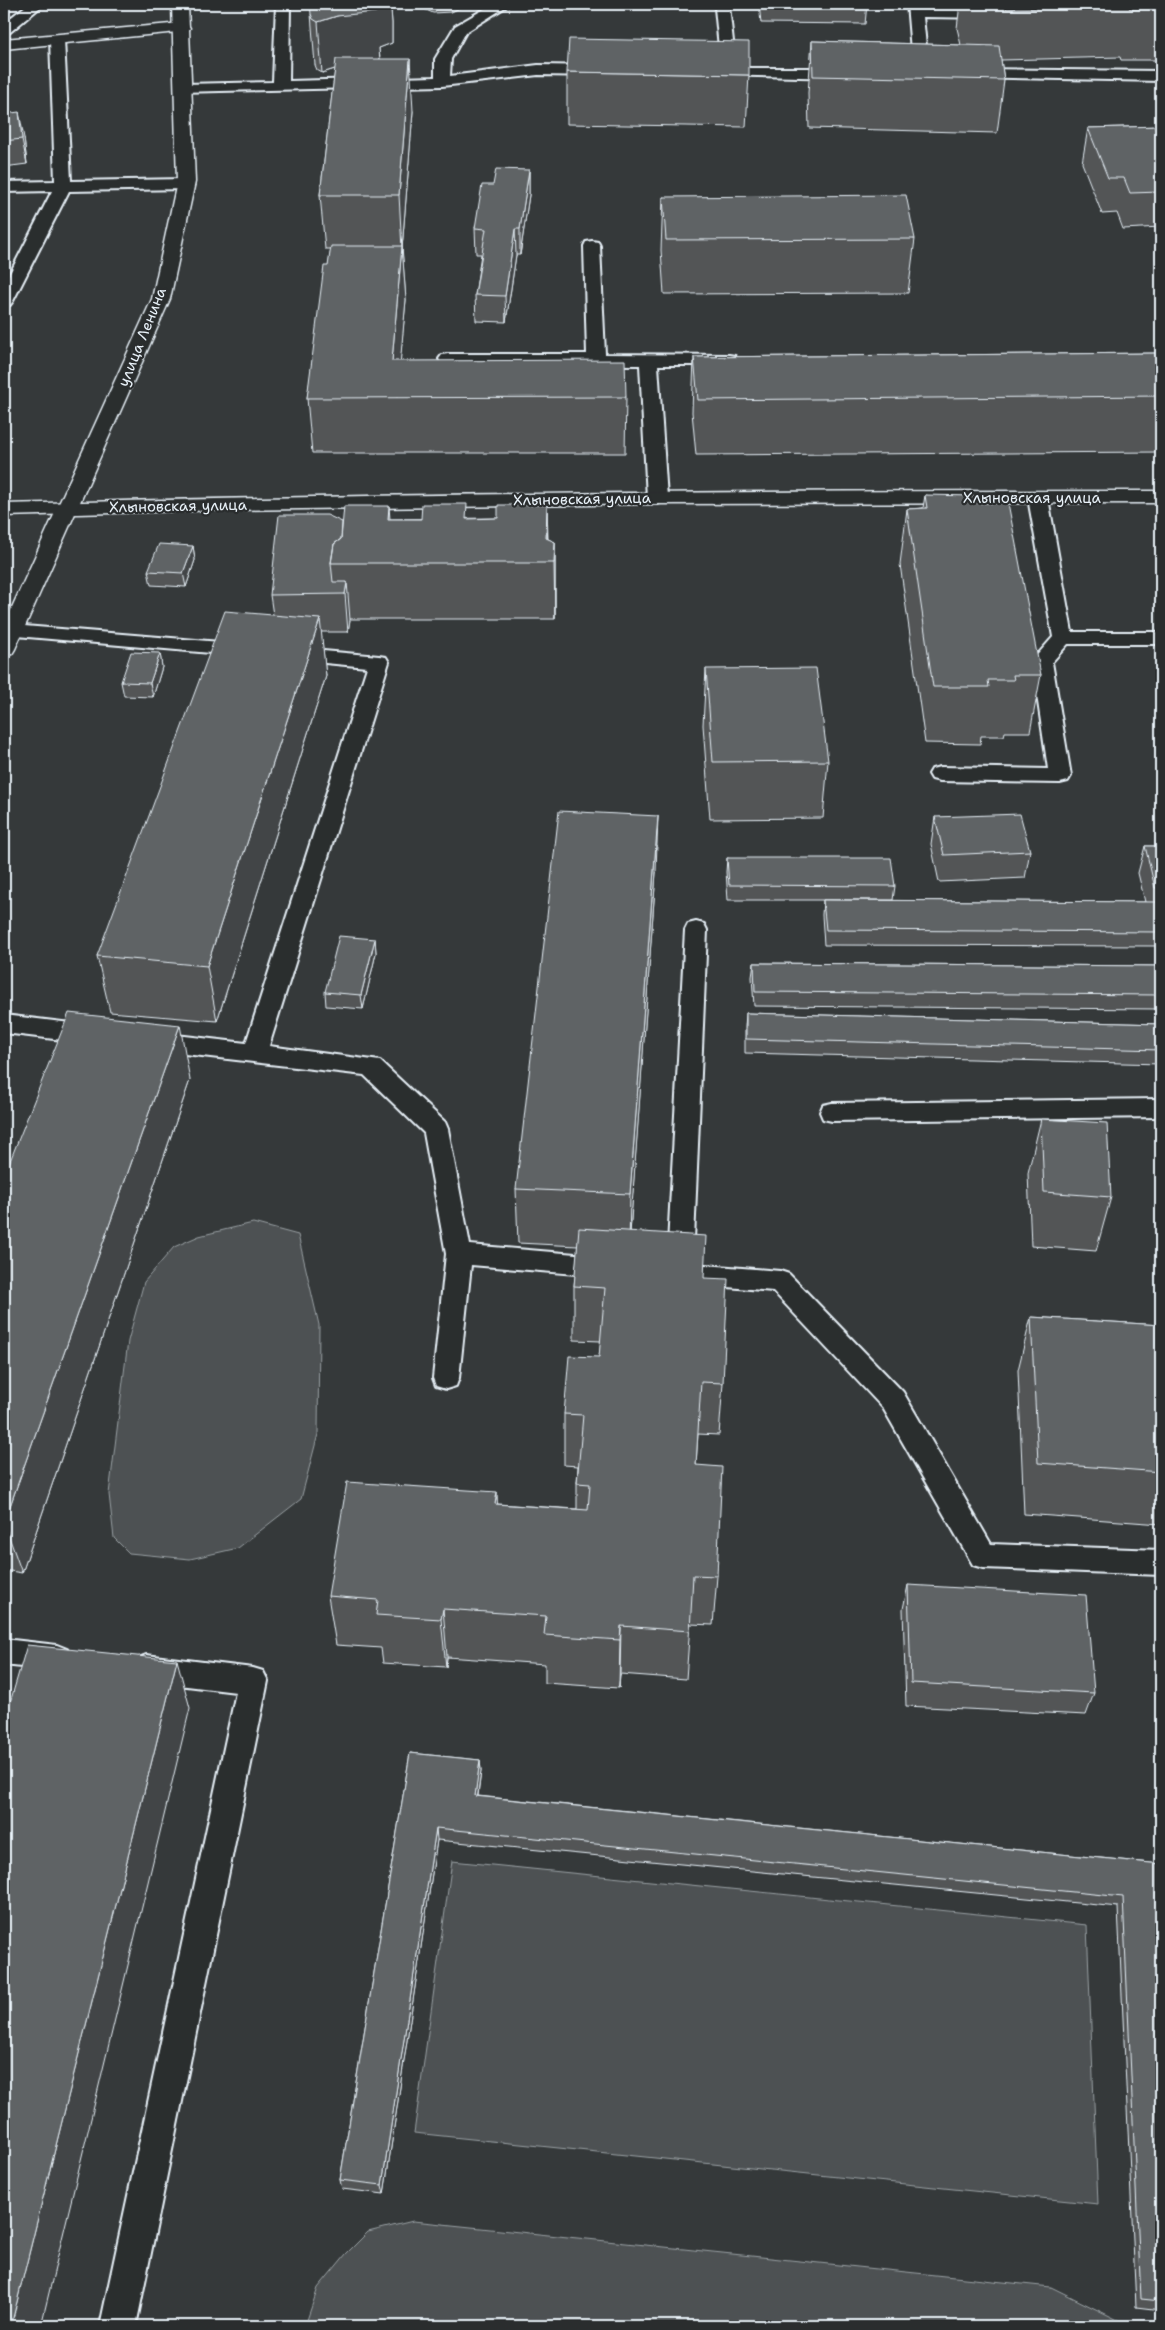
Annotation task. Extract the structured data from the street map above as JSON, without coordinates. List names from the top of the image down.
{
  "streets": {
    "street": ["улица Ленина", "Хлыновская улица"]
  },
  "crossings": [
    ["улица Ленина", "Хлыновская улица"]
  ]
}
